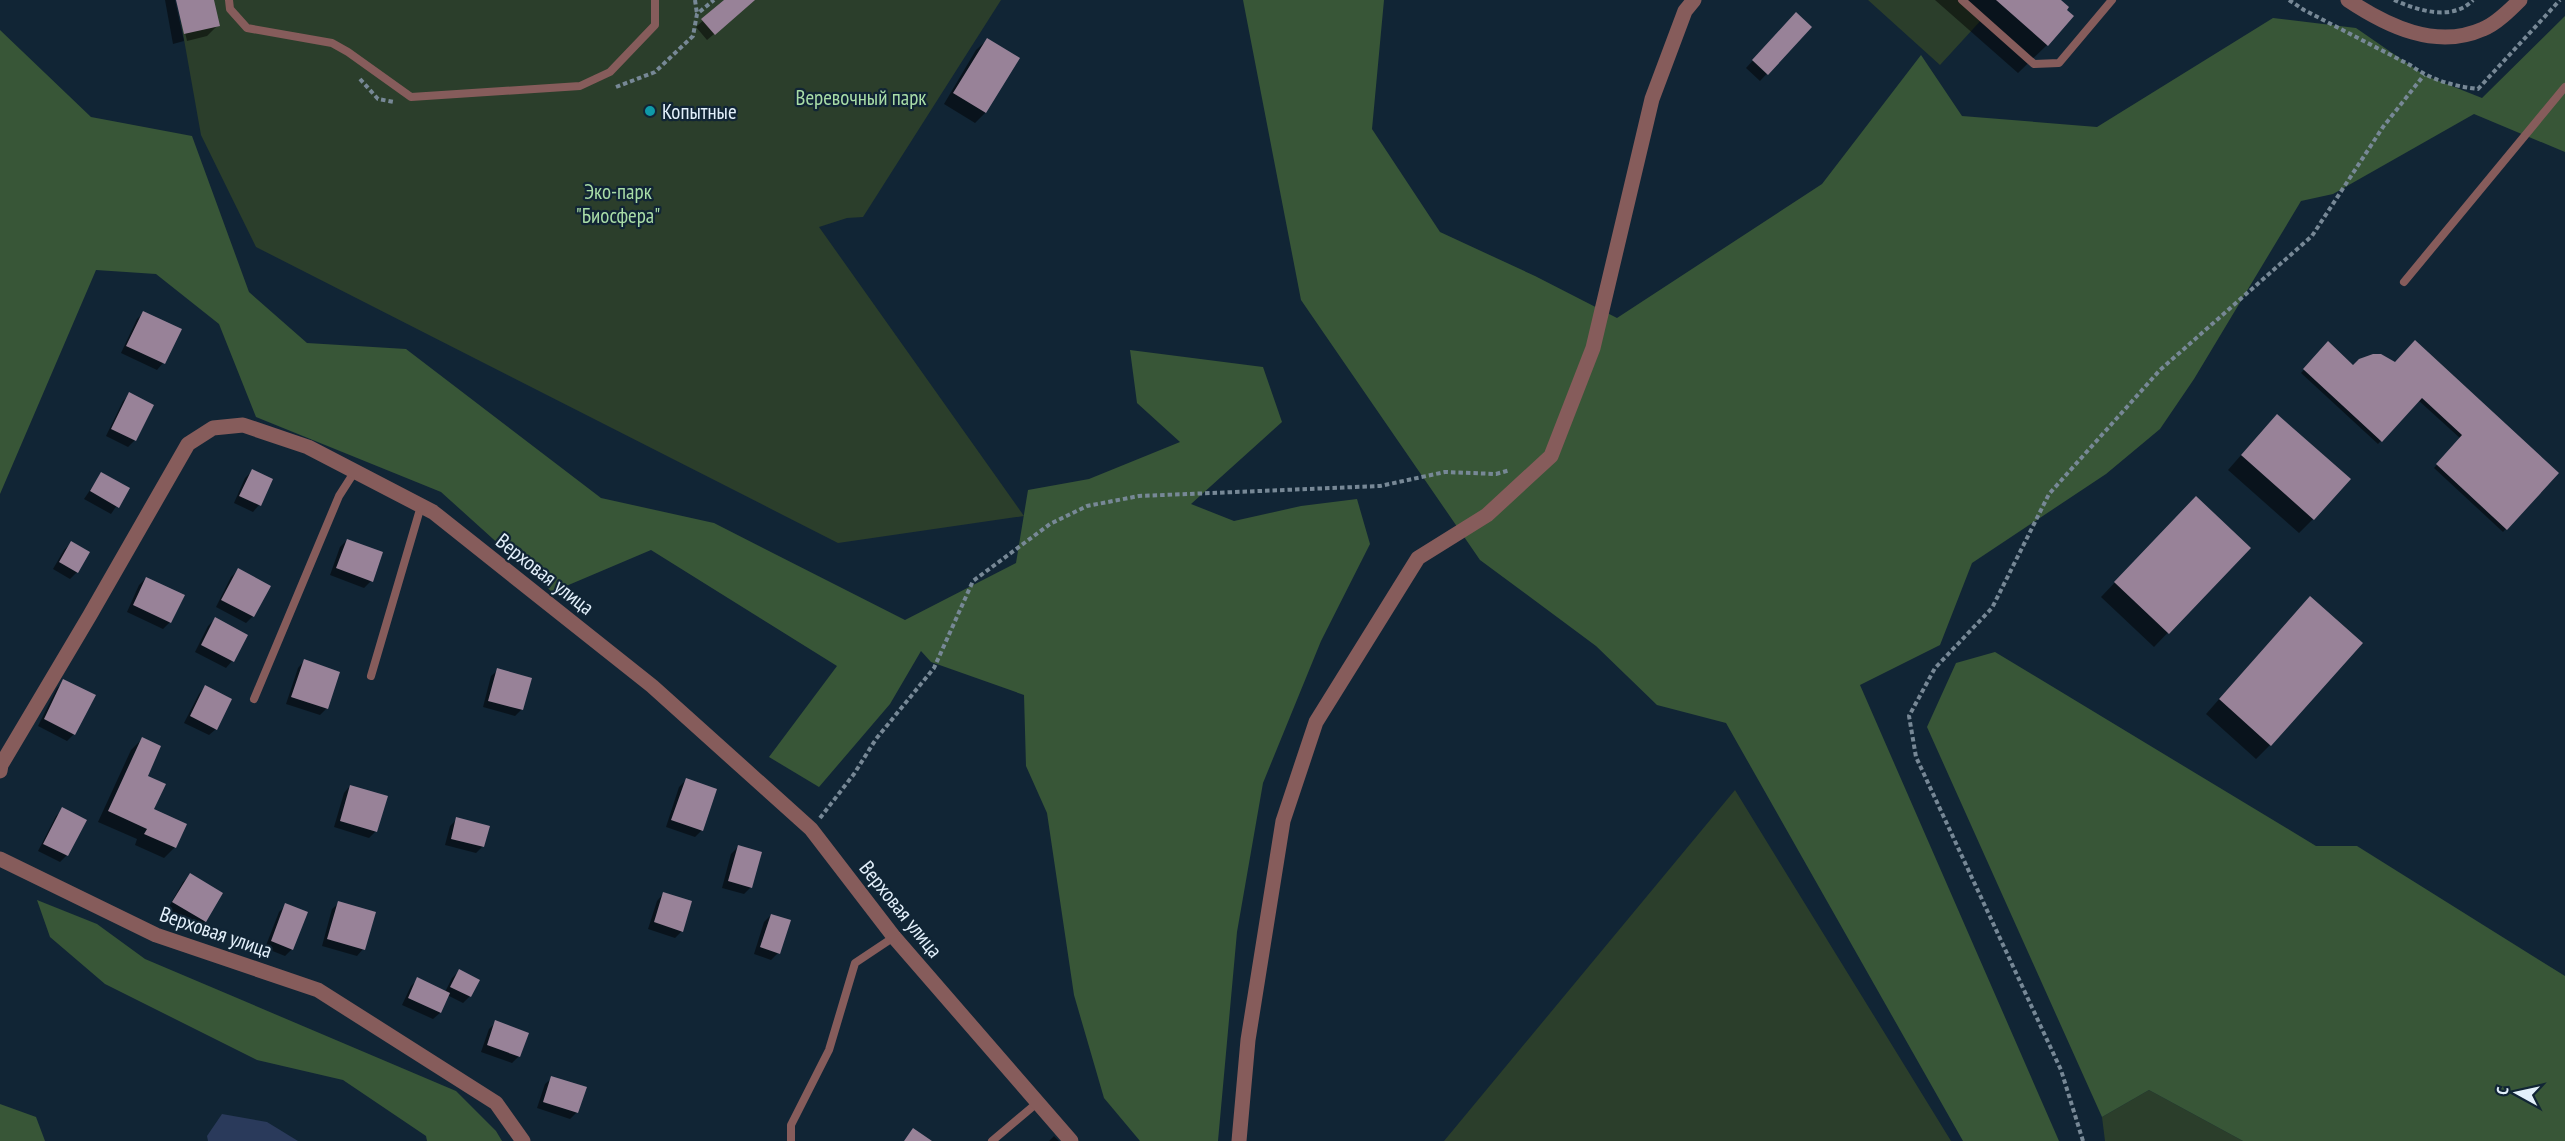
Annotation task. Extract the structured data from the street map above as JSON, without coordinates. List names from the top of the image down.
{
  "streets": {
    "street": ["Верховая улица"]
  },
  "parks": ["Веревочный парк", "Эко-парк \"Биосфера\""],
  "places": ["Копытные"],
  "north": "left"
}
